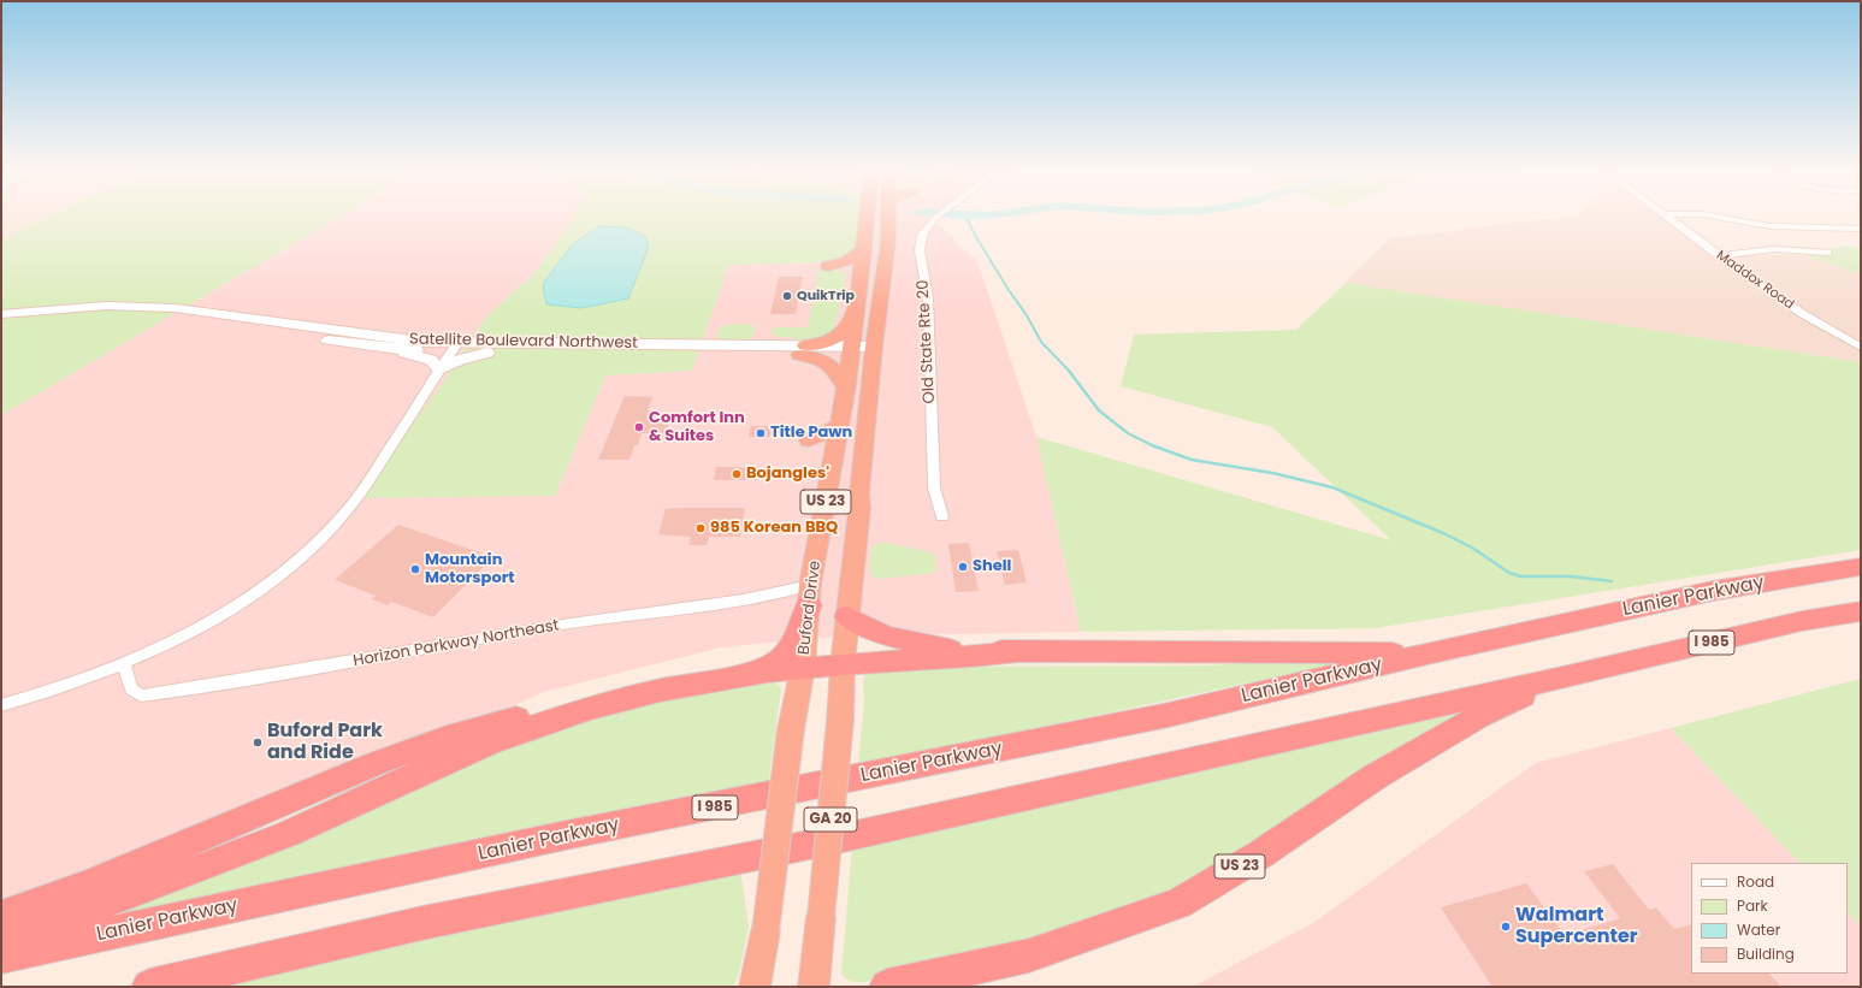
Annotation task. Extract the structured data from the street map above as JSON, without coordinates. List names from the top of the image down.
{
  "streets": {
    "highway": [
      "US 23",
      "Lanier Parkway",
      "Buford Drive",
      "I 985",
      "GA 20"
    ],
    "main road": ["Satellite Boulevard Northwest"],
    "street": ["Maddox Road", "Old State Rte 20", "Horizon Parkway Northeast"]
  },
  "crossings": [
    ["Satellite Boulevard Northwest", "US 23"],
    ["Satellite Boulevard Northwest", "Buford Drive"],
    ["US 23", "I 985"],
    ["US 23", "GA 20"],
    ["Buford Drive", "Horizon Parkway Northeast"]
  ],
  "places": [
    "QuikTrip",
    "Comfort Inn & Suites",
    "Title Pawn",
    "Bojangles'",
    "985 Korean BBQ",
    "Shell",
    "Mountain Motorsport",
    "Buford Park and Ride",
    "Walmart Supercenter"
  ],
  "legend": [
    "Road",
    "Park",
    "Water",
    "Building"
  ]
}
